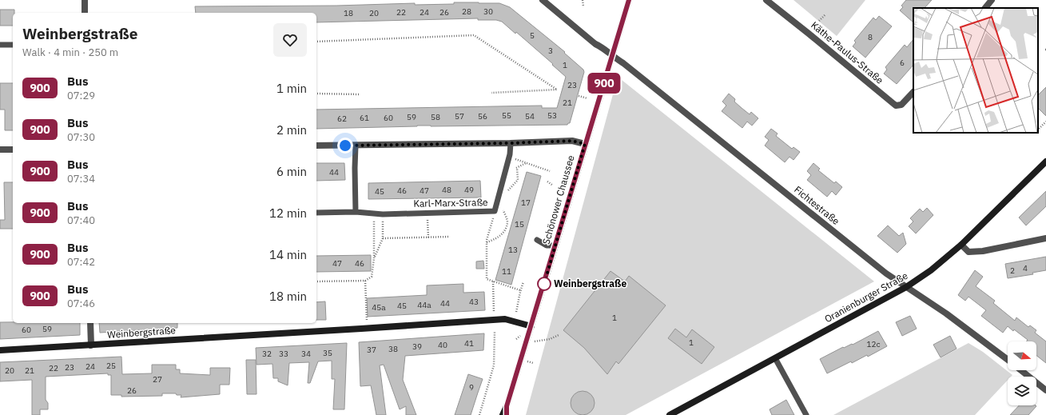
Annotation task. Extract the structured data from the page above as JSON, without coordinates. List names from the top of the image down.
{
  "streets": {
    "main road": ["Schönower Chaussee", "Oranienburger Straße", "Weinbergstraße"],
    "street": ["Käthe-Paulus-Straße", "Fichtestraße"],
    "lane": ["Karl-Marx-Straße"]
  },
  "crossings": [
    ["Schönower Chaussee", "Fichtestraße"],
    ["Schönower Chaussee", "Weinbergstraße"],
    ["Fichtestraße", "Oranienburger Straße"]
  ],
  "places": ["Weinbergstraße"],
  "lines": ["bus line 900"],
  "house_numbers": [
    "28",
    "30",
    "22",
    "24",
    "26",
    "18",
    "20",
    "5",
    "8",
    "3",
    "6",
    "1",
    "23",
    "21",
    "55",
    "53",
    "57",
    "56",
    "54",
    "59",
    "58",
    "61",
    "60",
    "62",
    "44",
    "48",
    "49",
    "46",
    "47",
    "45",
    "17",
    "15",
    "13",
    "47",
    "46",
    "4",
    "2",
    "11",
    "43",
    "44",
    "44a",
    "45",
    "45a",
    "1",
    "59",
    "60",
    "1",
    "41",
    "12c",
    "40",
    "39",
    "38",
    "37",
    "35",
    "32",
    "33",
    "34",
    "25",
    "24",
    "23",
    "22",
    "20",
    "21",
    "27",
    "9",
    "26"
  ],
  "north": "right",
  "page": {
    "on_map": "900",
    "heading": ["Weinbergstraße", "Walk · 4 min · 250 m"],
    "list": [
      {
        "mark": "900",
        "name": "Bus",
        "note": "07:29",
        "value": "1 min"
      },
      {
        "mark": "900",
        "name": "Bus",
        "note": "07:30",
        "value": "2 min"
      },
      {
        "mark": "900",
        "name": "Bus",
        "note": "07:34",
        "value": "6 min"
      },
      {
        "mark": "900",
        "name": "Bus",
        "note": "07:40",
        "value": "12 min"
      },
      {
        "mark": "900",
        "name": "Bus",
        "note": "07:42",
        "value": "14 min"
      },
      {
        "mark": "900",
        "name": "Bus",
        "note": "07:46",
        "value": "18 min"
      }
    ]
  }
}
